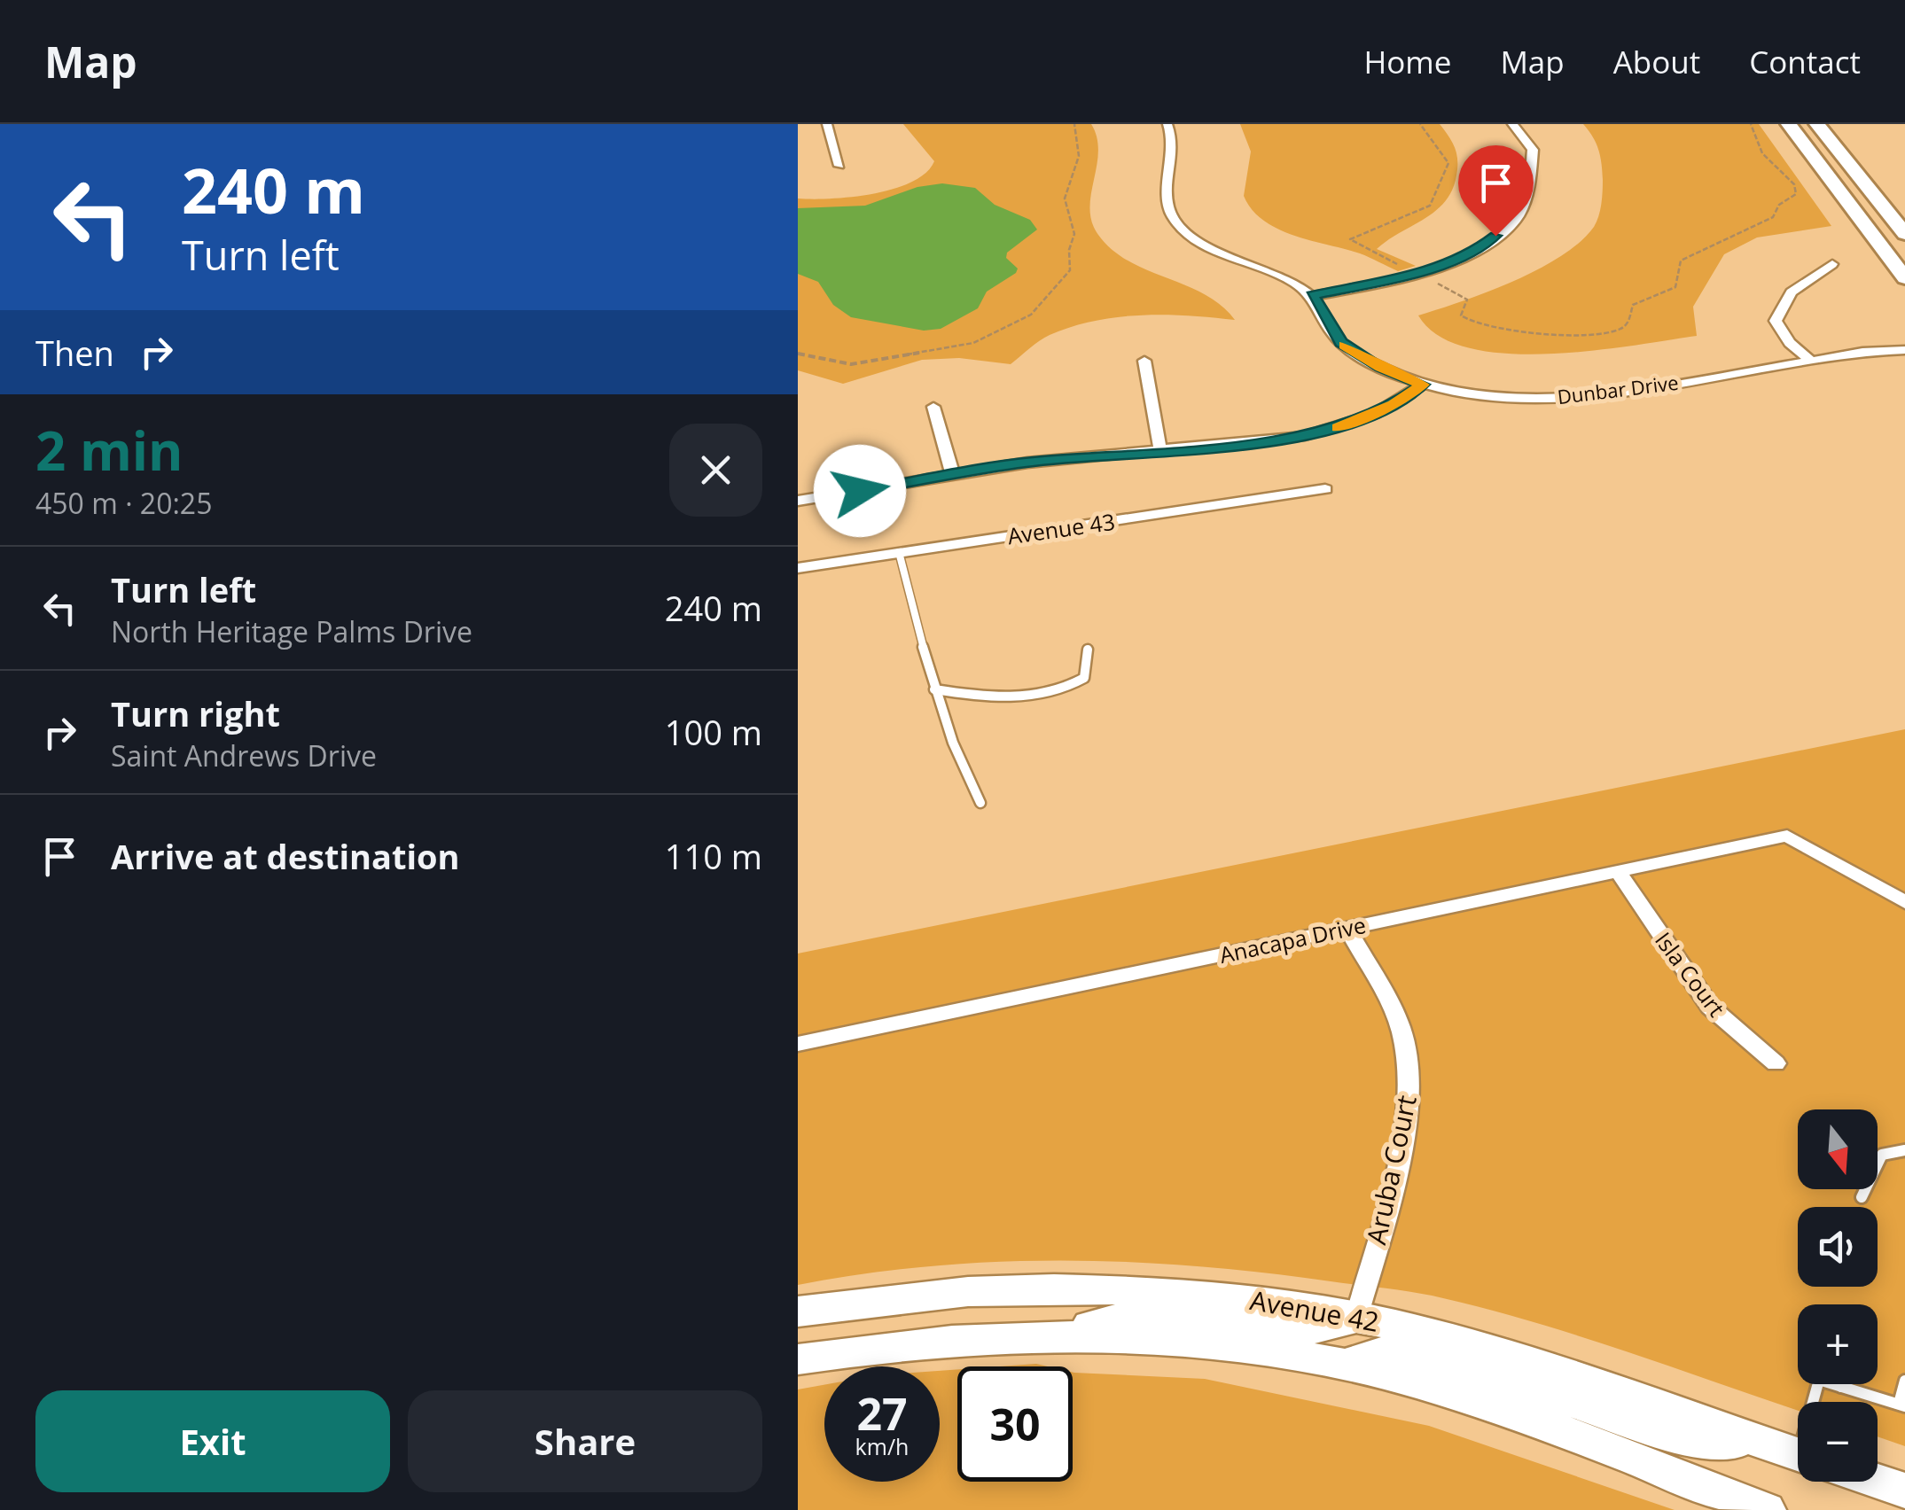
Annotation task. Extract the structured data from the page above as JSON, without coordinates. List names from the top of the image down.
{
  "streets": {
    "street": [
      "Dunbar Drive",
      "Avenue 43",
      "Anacapa Drive",
      "Isla Court",
      "Aruba Court",
      "Avenue 42"
    ]
  },
  "crossings": [
    ["Anacapa Drive", "Isla Court"],
    ["Anacapa Drive", "Aruba Court"],
    ["Aruba Court", "Avenue 42"]
  ],
  "north": "bottom",
  "page": {
    "header": "Map",
    "nav": [
      "Home",
      "Map",
      "About",
      "Contact"
    ],
    "turn": ["240 m", "Turn left"],
    "then": "Then",
    "heading": ["2 min", "450 m · 20:25"],
    "list": [
      {
        "name": "Turn left",
        "note": "North Heritage Palms Drive",
        "value": "240 m"
      },
      {
        "name": "Turn right",
        "note": "Saint Andrews Drive",
        "value": "100 m"
      },
      {
        "name": "Arrive at destination",
        "value": "110 m"
      }
    ],
    "map_buttons": ["+", "−"],
    "speed": "27 km/h",
    "limit": "30",
    "buttons": ["Exit", "Share"]
  }
}
